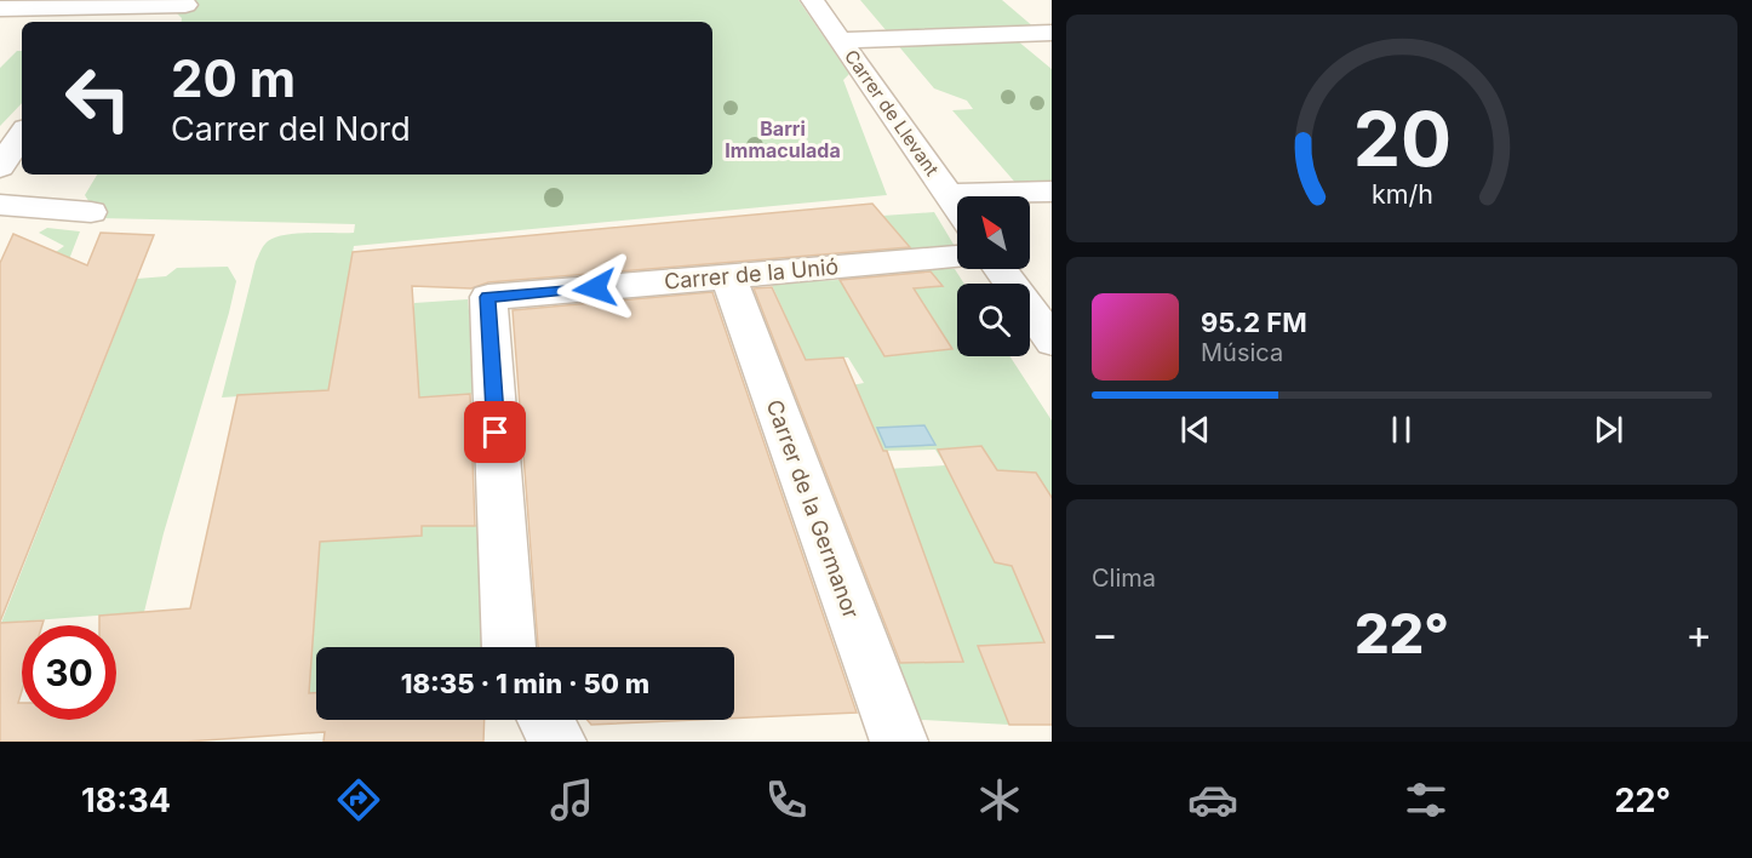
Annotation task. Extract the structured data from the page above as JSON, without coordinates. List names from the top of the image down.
{
  "streets": {
    "street": ["Carrer de Llevant", "Carrer de la Unió", "Carrer de la Germanor"]
  },
  "crossings": [
    ["Carrer de la Unió", "Carrer de la Germanor"]
  ],
  "districts": ["Barri Immaculada"],
  "north": "top left",
  "page": {
    "turn": ["20 m", "Carrer del Nord"],
    "song": ["95.2 FM", "Música"],
    "tile": "Clima",
    "heat": ["−", "22°", "+"],
    "limit": "30",
    "trip": "18:35 · 1 min · 50 m",
    "tabs": ["18:34", "22°"],
    "gauge": ["20", "km/h"]
  }
}
